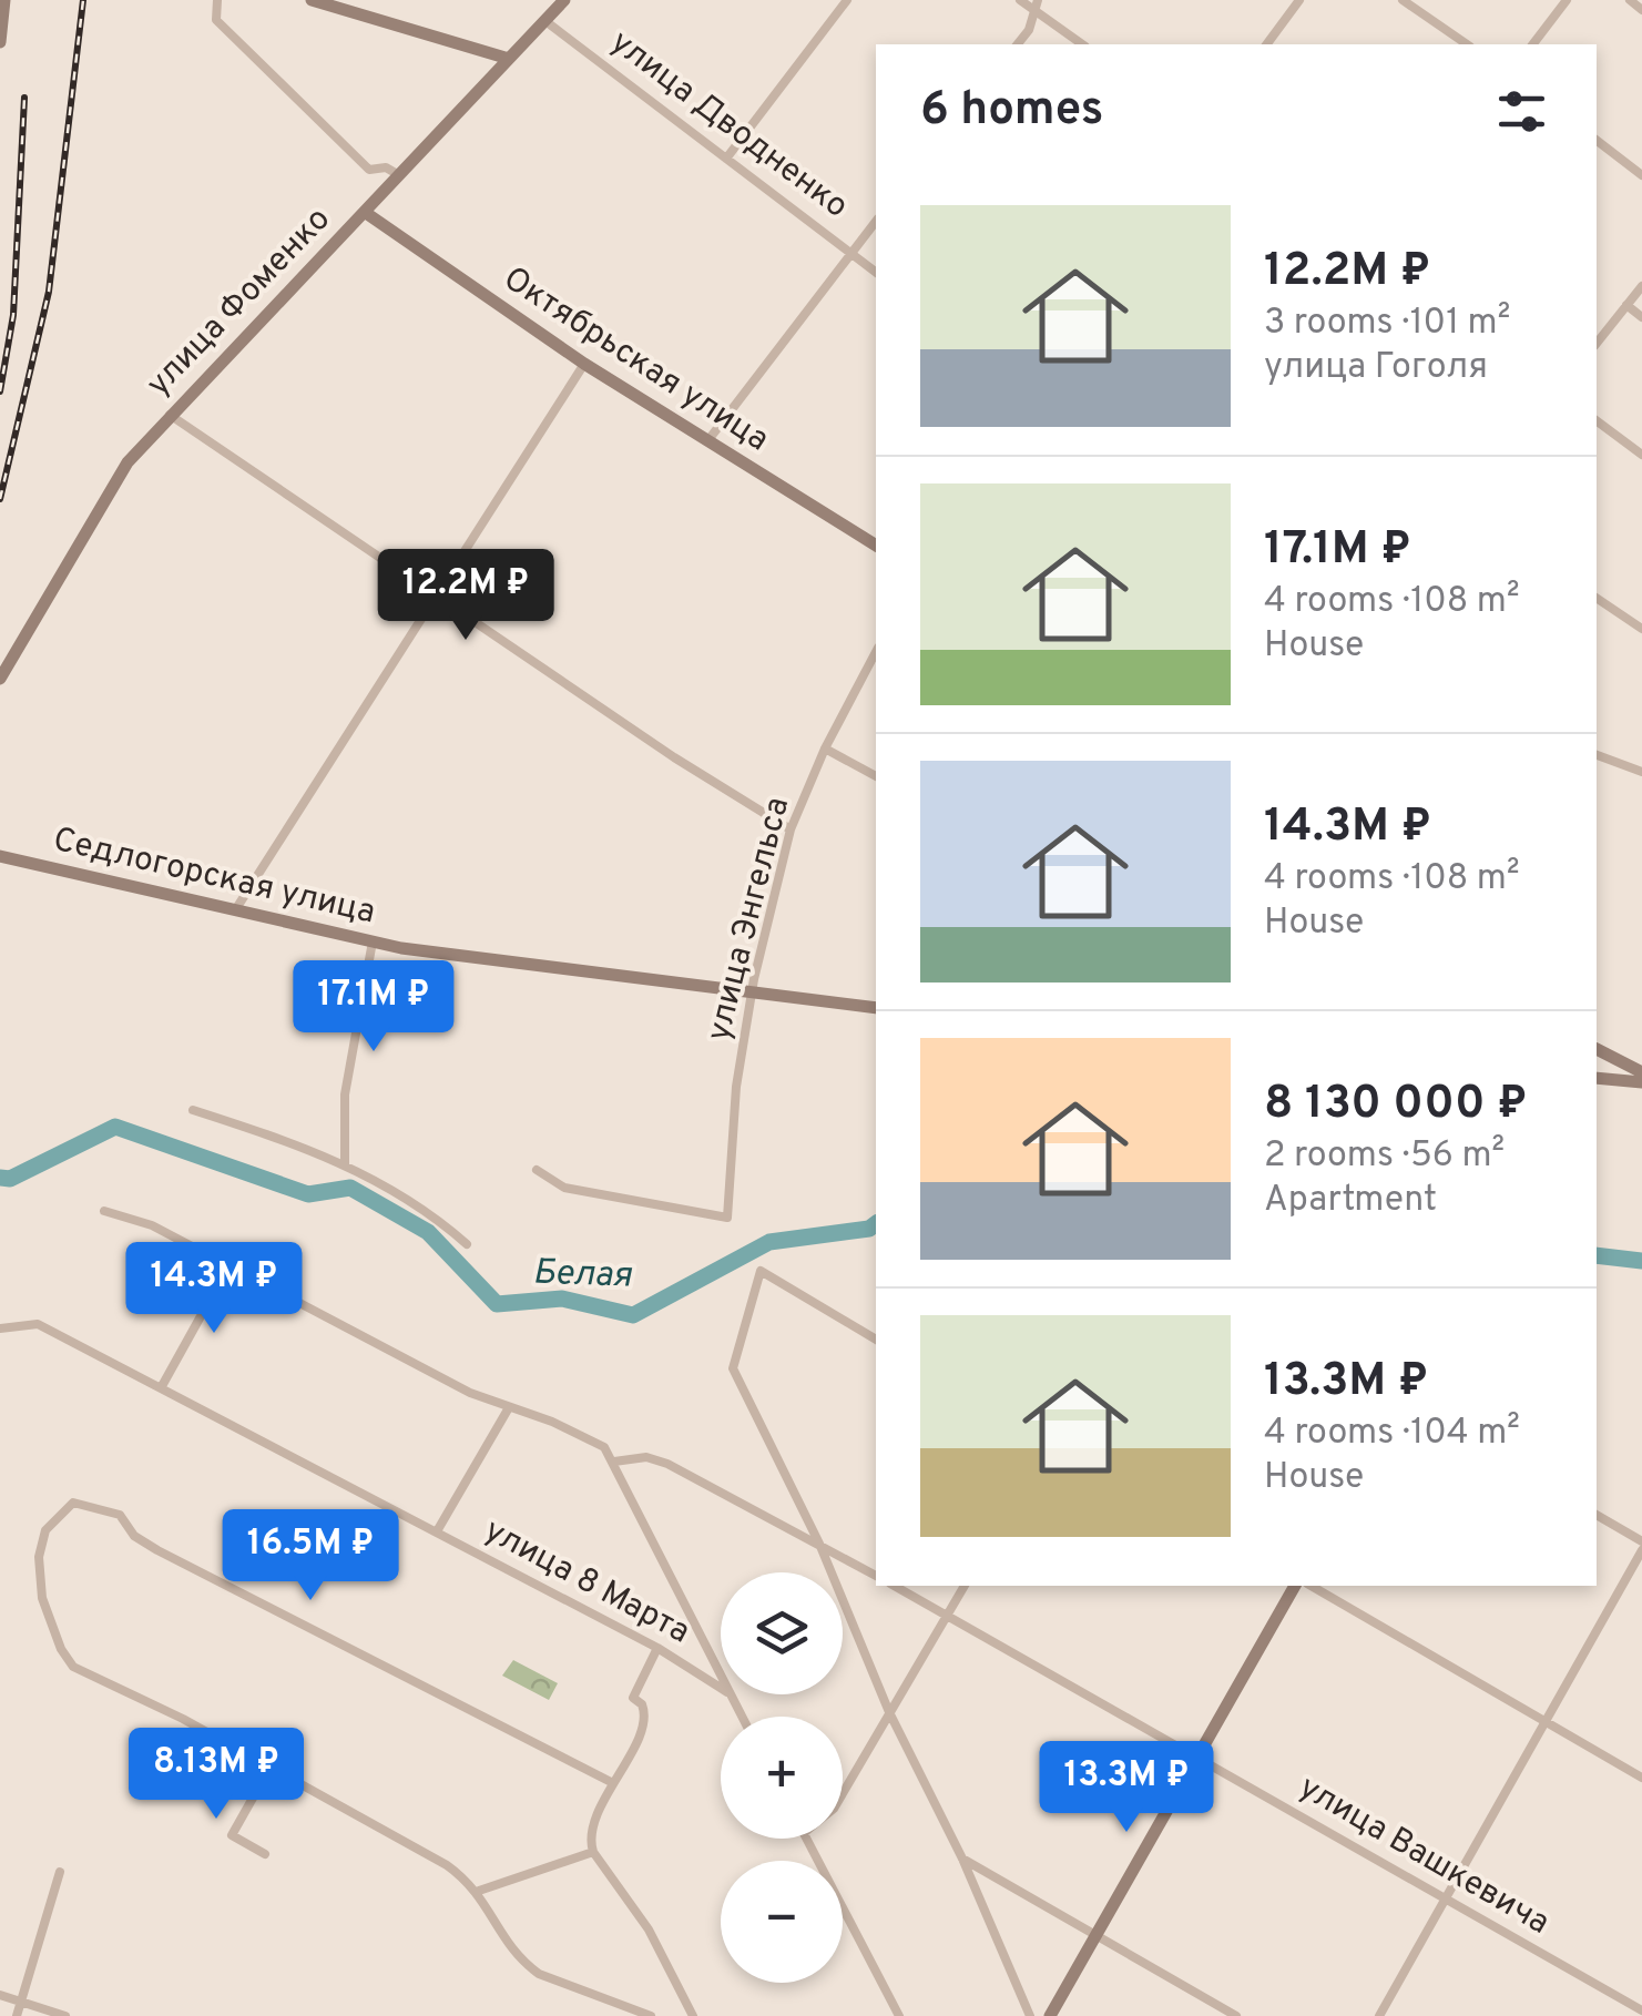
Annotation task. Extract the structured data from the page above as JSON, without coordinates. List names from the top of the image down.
{
  "streets": {
    "street": [
      "улица Дводненко",
      "улица Фоменко",
      "Октябрьская улица",
      "Седлогорская улица",
      "улица Энгельса",
      "улица 8 Марта",
      "улица Вашкевича"
    ]
  },
  "crossings": [
    ["улица Дводненко", "улица Фоменко"],
    ["улица Фоменко", "Октябрьская улица"],
    ["Седлогорская улица", "улица Энгельса"]
  ],
  "water": ["Белая"],
  "page": {
    "heading": "6 homes",
    "list": [
      {
        "name": "12.2M ₽",
        "note": "3 rooms · 101 m² · улица Гоголя"
      },
      {
        "name": "17.1M ₽",
        "note": "4 rooms · 108 m² · House"
      },
      {
        "name": "14.3M ₽",
        "note": "4 rooms · 108 m² · House"
      },
      {
        "name": "8 130 000 ₽",
        "note": "2 rooms · 56 m² · Apartment"
      },
      {
        "name": "13.3M ₽",
        "note": "4 rooms · 104 m² · House"
      }
    ],
    "price": [
      "12.2M ₽",
      "17.1M ₽",
      "14.3M ₽",
      "16.5M ₽",
      "8.13M ₽",
      "13.3M ₽"
    ],
    "map_buttons": ["+", "−"]
  }
}
